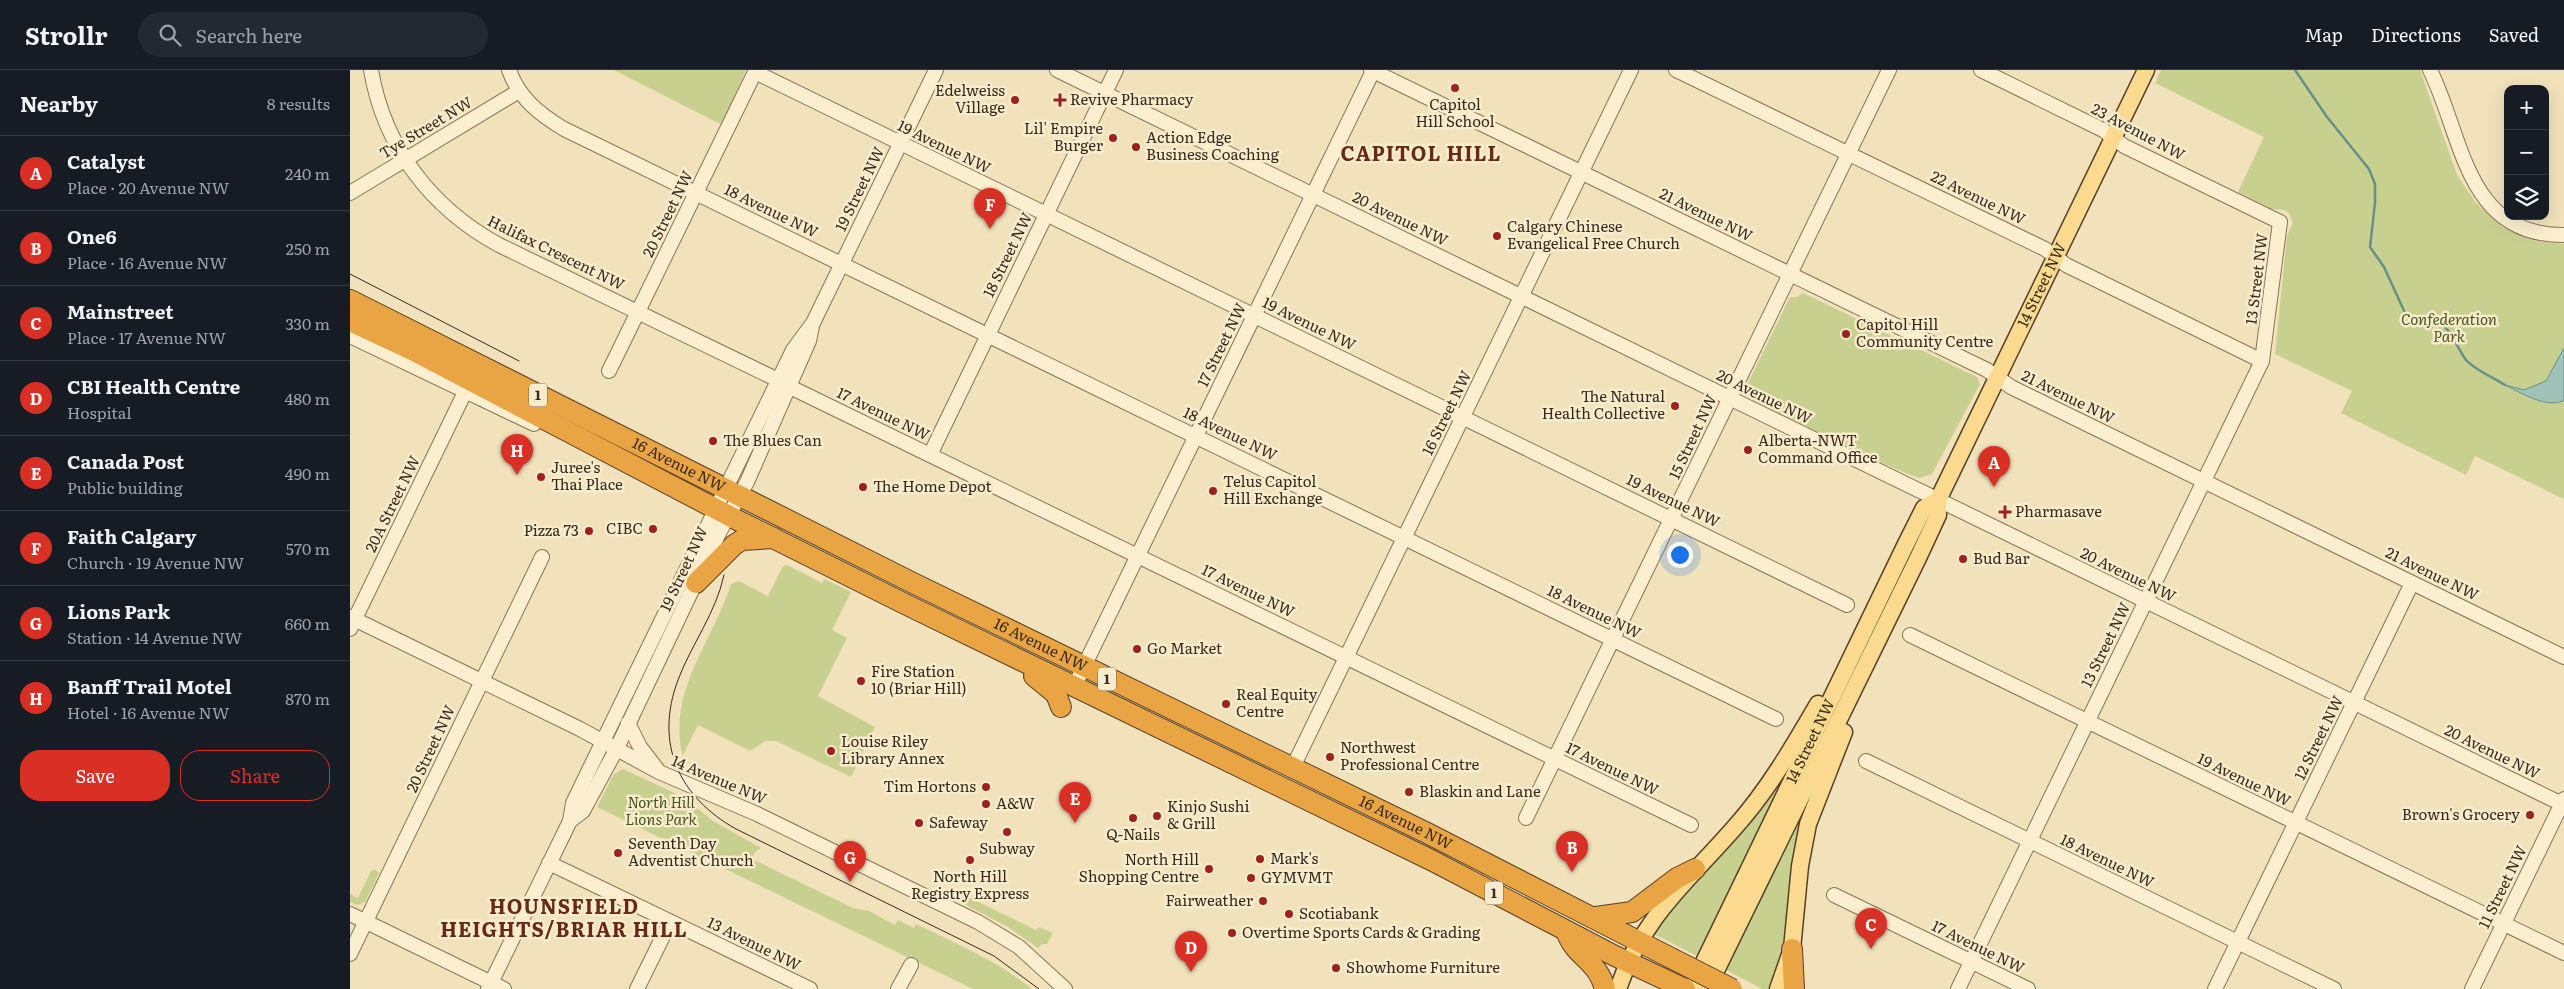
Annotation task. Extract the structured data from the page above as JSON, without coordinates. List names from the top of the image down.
{
  "streets": {
    "highway": ["1", "16 Avenue NW"],
    "main road": ["14 Street NW"],
    "street": [
      "Tye Street NW",
      "23 Avenue NW",
      "19 Avenue NW",
      "19 Street NW",
      "22 Avenue NW",
      "18 Avenue NW",
      "20 Street NW",
      "21 Avenue NW",
      "20 Avenue NW",
      "Halifax Crescent NW",
      "18 Street NW",
      "13 Street NW",
      "17 Street NW",
      "16 Street NW",
      "17 Avenue NW",
      "15 Street NW",
      "20A Street NW",
      "12 Street NW",
      "14 Avenue NW",
      "11 Street NW",
      "13 Avenue NW"
    ]
  },
  "crossings": [
    ["Tye Street NW", "18 Avenue NW"],
    ["Tye Street NW", "Halifax Crescent NW"],
    ["23 Avenue NW", "13 Street NW"],
    ["23 Avenue NW", "14 Street NW"],
    ["19 Avenue NW", "19 Street NW"],
    ["19 Avenue NW", "20 Street NW"],
    ["19 Avenue NW", "18 Street NW"],
    ["19 Avenue NW", "13 Street NW"],
    ["19 Avenue NW", "17 Street NW"],
    ["19 Avenue NW", "16 Street NW"],
    ["19 Avenue NW", "15 Street NW"],
    ["19 Avenue NW", "12 Street NW"],
    ["19 Avenue NW", "11 Street NW"],
    ["19 Street NW", "18 Avenue NW"],
    ["19 Street NW", "17 Avenue NW"],
    ["19 Street NW", "16 Avenue NW"],
    ["19 Street NW", "14 Avenue NW"],
    ["19 Street NW", "13 Avenue NW"],
    ["22 Avenue NW", "13 Street NW"],
    ["22 Avenue NW", "14 Street NW"],
    ["22 Avenue NW", "15 Street NW"],
    ["18 Avenue NW", "20 Street NW"],
    ["18 Avenue NW", "18 Street NW"],
    ["18 Avenue NW", "13 Street NW"],
    ["18 Avenue NW", "17 Street NW"],
    ["18 Avenue NW", "16 Street NW"],
    ["18 Avenue NW", "15 Street NW"],
    ["18 Avenue NW", "12 Street NW"],
    ["20 Street NW", "Halifax Crescent NW"],
    ["20 Street NW", "17 Avenue NW"],
    ["20 Street NW", "14 Avenue NW"],
    ["21 Avenue NW", "13 Street NW"],
    ["21 Avenue NW", "14 Street NW"],
    ["21 Avenue NW", "17 Street NW"],
    ["21 Avenue NW", "16 Street NW"],
    ["21 Avenue NW", "15 Street NW"],
    ["21 Avenue NW", "12 Street NW"],
    ["20 Avenue NW", "18 Street NW"],
    ["20 Avenue NW", "13 Street NW"],
    ["20 Avenue NW", "14 Street NW"],
    ["20 Avenue NW", "17 Street NW"],
    ["20 Avenue NW", "16 Street NW"],
    ["20 Avenue NW", "15 Street NW"],
    ["20 Avenue NW", "12 Street NW"],
    ["20 Avenue NW", "11 Street NW"],
    ["Halifax Crescent NW", "17 Avenue NW"],
    ["18 Street NW", "17 Avenue NW"],
    ["13 Street NW", "17 Avenue NW"],
    ["17 Street NW", "17 Avenue NW"],
    ["17 Street NW", "16 Avenue NW"],
    ["16 Street NW", "17 Avenue NW"],
    ["16 Street NW", "16 Avenue NW"],
    ["17 Avenue NW", "15 Street NW"],
    ["16 Avenue NW", "20A Street NW"],
    ["20A Street NW", "14 Avenue NW"]
  ],
  "districts": ["CAPITOL HILL", "HOUNSFIELD HEIGHTS/BRIAR HILL"],
  "parks": ["Confederation Park", "North Hill Lions Park"],
  "places": {
    "other": [
      "Capitol Hill School",
      "Edelweiss Village",
      "Lil' Empire Burger",
      "Action Edge Business Coaching",
      "Calgary Chinese Evangelical Free Church",
      "Capitol Hill Community Centre",
      "The Natural Health Collective",
      "The Blues Can",
      "Alberta-NWT Command Office",
      "Juree's Thai Place",
      "The Home Depot",
      "Telus Capitol Hill Exchange",
      "CIBC",
      "Pizza 73",
      "Bud Bar",
      "Go Market",
      "Fire Station 10 (Briar Hill)",
      "Real Equity Centre",
      "Louise Riley Library Annex",
      "Northwest Professional Centre",
      "Tim Hortons",
      "Blaskin and Lane",
      "A&W",
      "Brown's Grocery",
      "Kinjo Sushi & Grill",
      "Q-Nails",
      "Safeway",
      "Subway",
      "Seventh Day Adventist Church",
      "Mark's",
      "North Hill Registry Express",
      "North Hill Shopping Centre",
      "GYMVMT",
      "Fairweather",
      "Scotiabank",
      "Overtime Sports Cards & Grading",
      "Showhome Furniture"
    ],
    "health": ["Revive Pharmacy", "Pharmasave"]
  },
  "page": {
    "header": "Strollr",
    "search": "Search here",
    "nav": ["Map", "Directions", "Saved"],
    "heading": ["Nearby", "8 results"],
    "map_buttons": ["+", "−"],
    "list": [
      {
        "mark": "A",
        "name": "Catalyst",
        "note": "Place · 20 Avenue NW",
        "value": "240 m"
      },
      {
        "mark": "B",
        "name": "One6",
        "note": "Place · 16 Avenue NW",
        "value": "250 m"
      },
      {
        "mark": "C",
        "name": "Mainstreet",
        "note": "Place · 17 Avenue NW",
        "value": "330 m"
      },
      {
        "mark": "D",
        "name": "CBI Health Centre",
        "note": "Hospital",
        "value": "480 m"
      },
      {
        "mark": "E",
        "name": "Canada Post",
        "note": "Public building",
        "value": "490 m"
      },
      {
        "mark": "F",
        "name": "Faith Calgary",
        "note": "Church · 19 Avenue NW",
        "value": "570 m"
      },
      {
        "mark": "G",
        "name": "Lions Park",
        "note": "Station · 14 Avenue NW",
        "value": "660 m"
      },
      {
        "mark": "H",
        "name": "Banff Trail Motel",
        "note": "Hotel · 16 Avenue NW",
        "value": "870 m"
      }
    ],
    "pins": [
      "F",
      "H",
      "A",
      "E",
      "B",
      "G",
      "C",
      "D"
    ],
    "buttons": ["Save", "Share"]
  }
}
